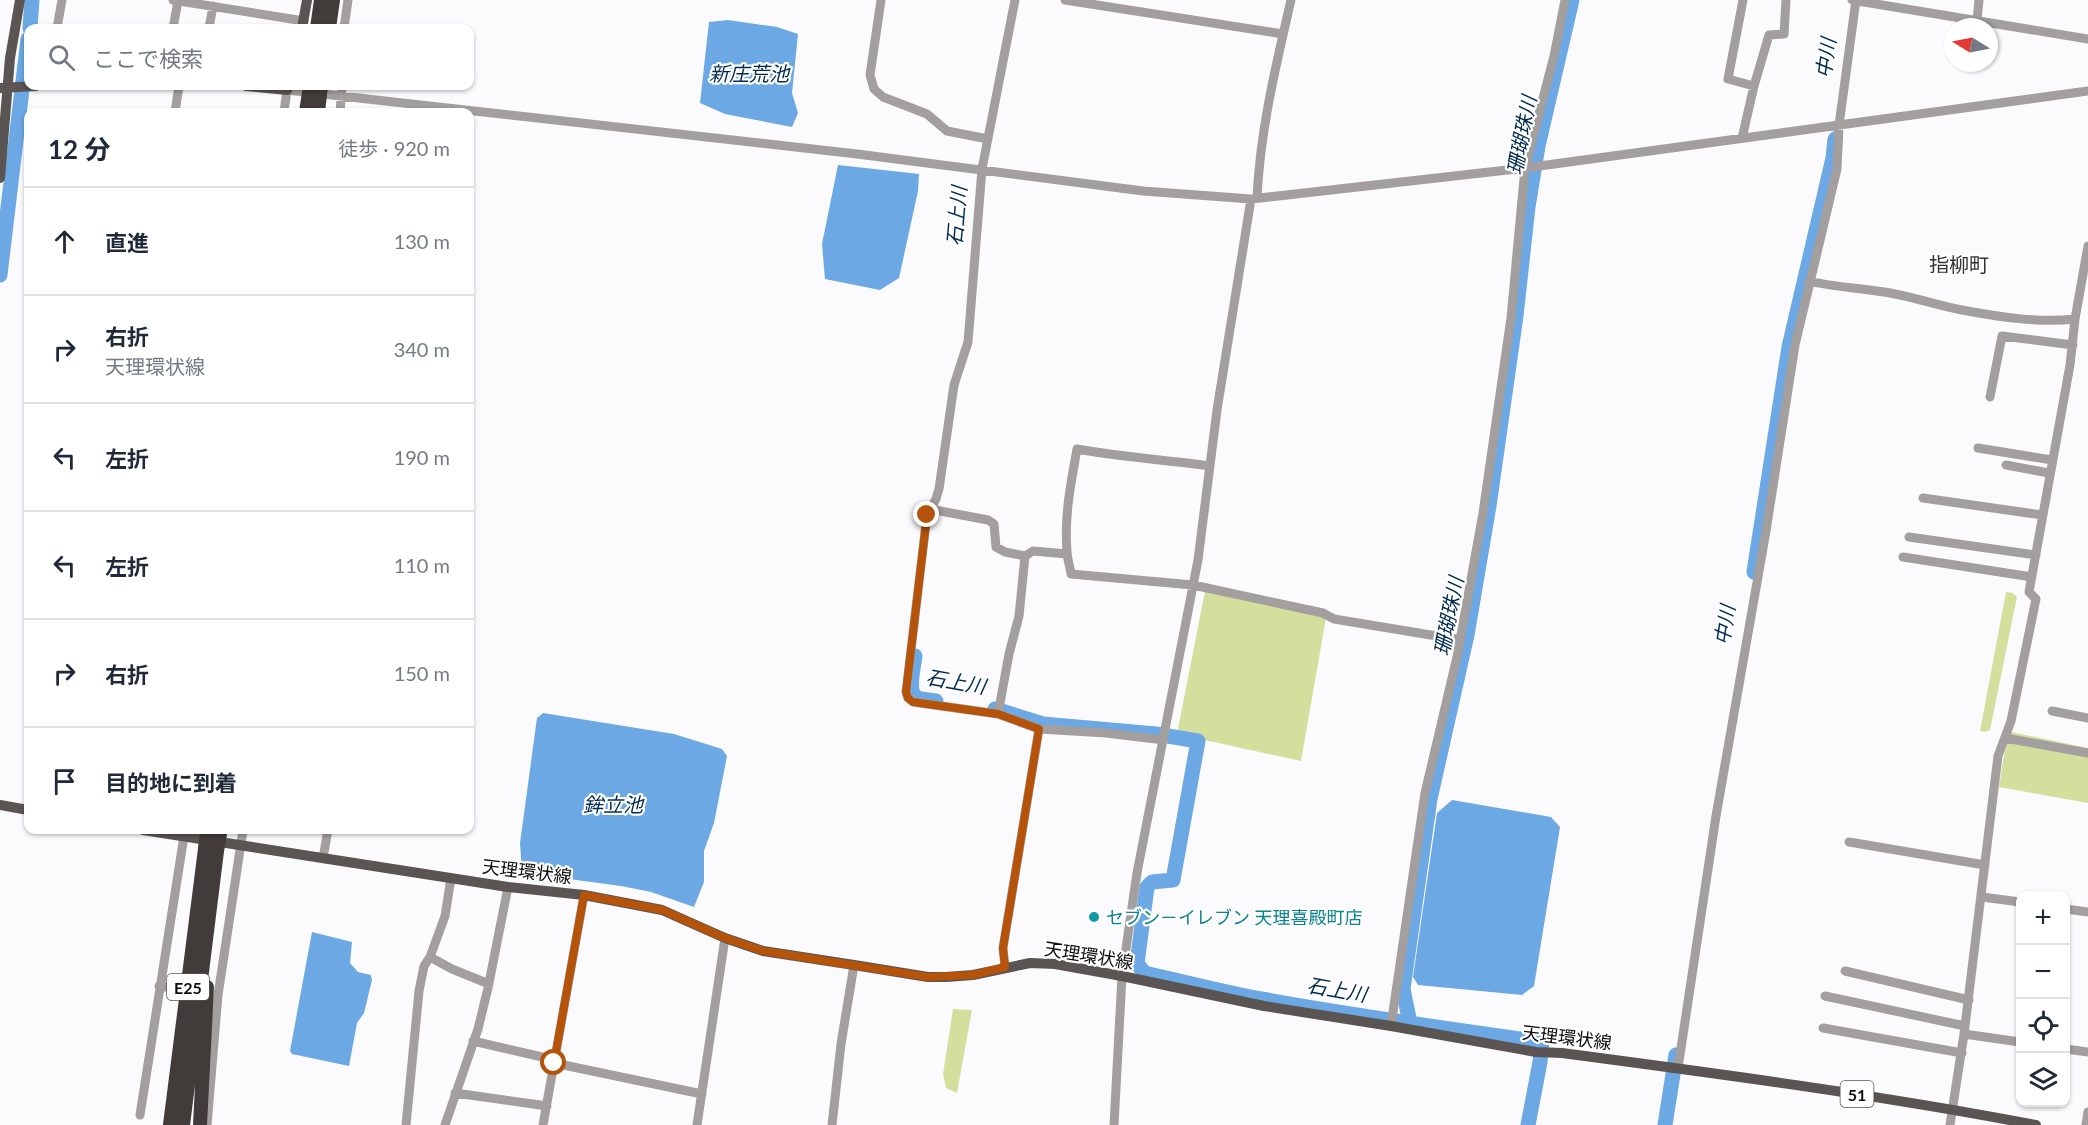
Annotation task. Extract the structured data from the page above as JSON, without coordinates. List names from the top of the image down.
{
  "streets": {
    "highway": ["E25"],
    "main road": ["天理環状線", "51"]
  },
  "districts": ["指柳町"],
  "water": [
    "中川",
    "新庄荒池",
    "珊瑚珠川",
    "石上川",
    "鉾立池"
  ],
  "places": ["セブン－イレブン 天理喜殿町店"],
  "north": "left",
  "page": {
    "search": "ここで検索",
    "heading": ["12 分", "徒歩 · 920 m"],
    "list": [
      ["直進", "130 m"],
      ["右折", "天理環状線", "340 m"],
      ["左折", "190 m"],
      ["左折", "110 m"],
      ["右折", "150 m"],
      "目的地に到着"
    ],
    "map_buttons": ["+", "−"]
  }
}
